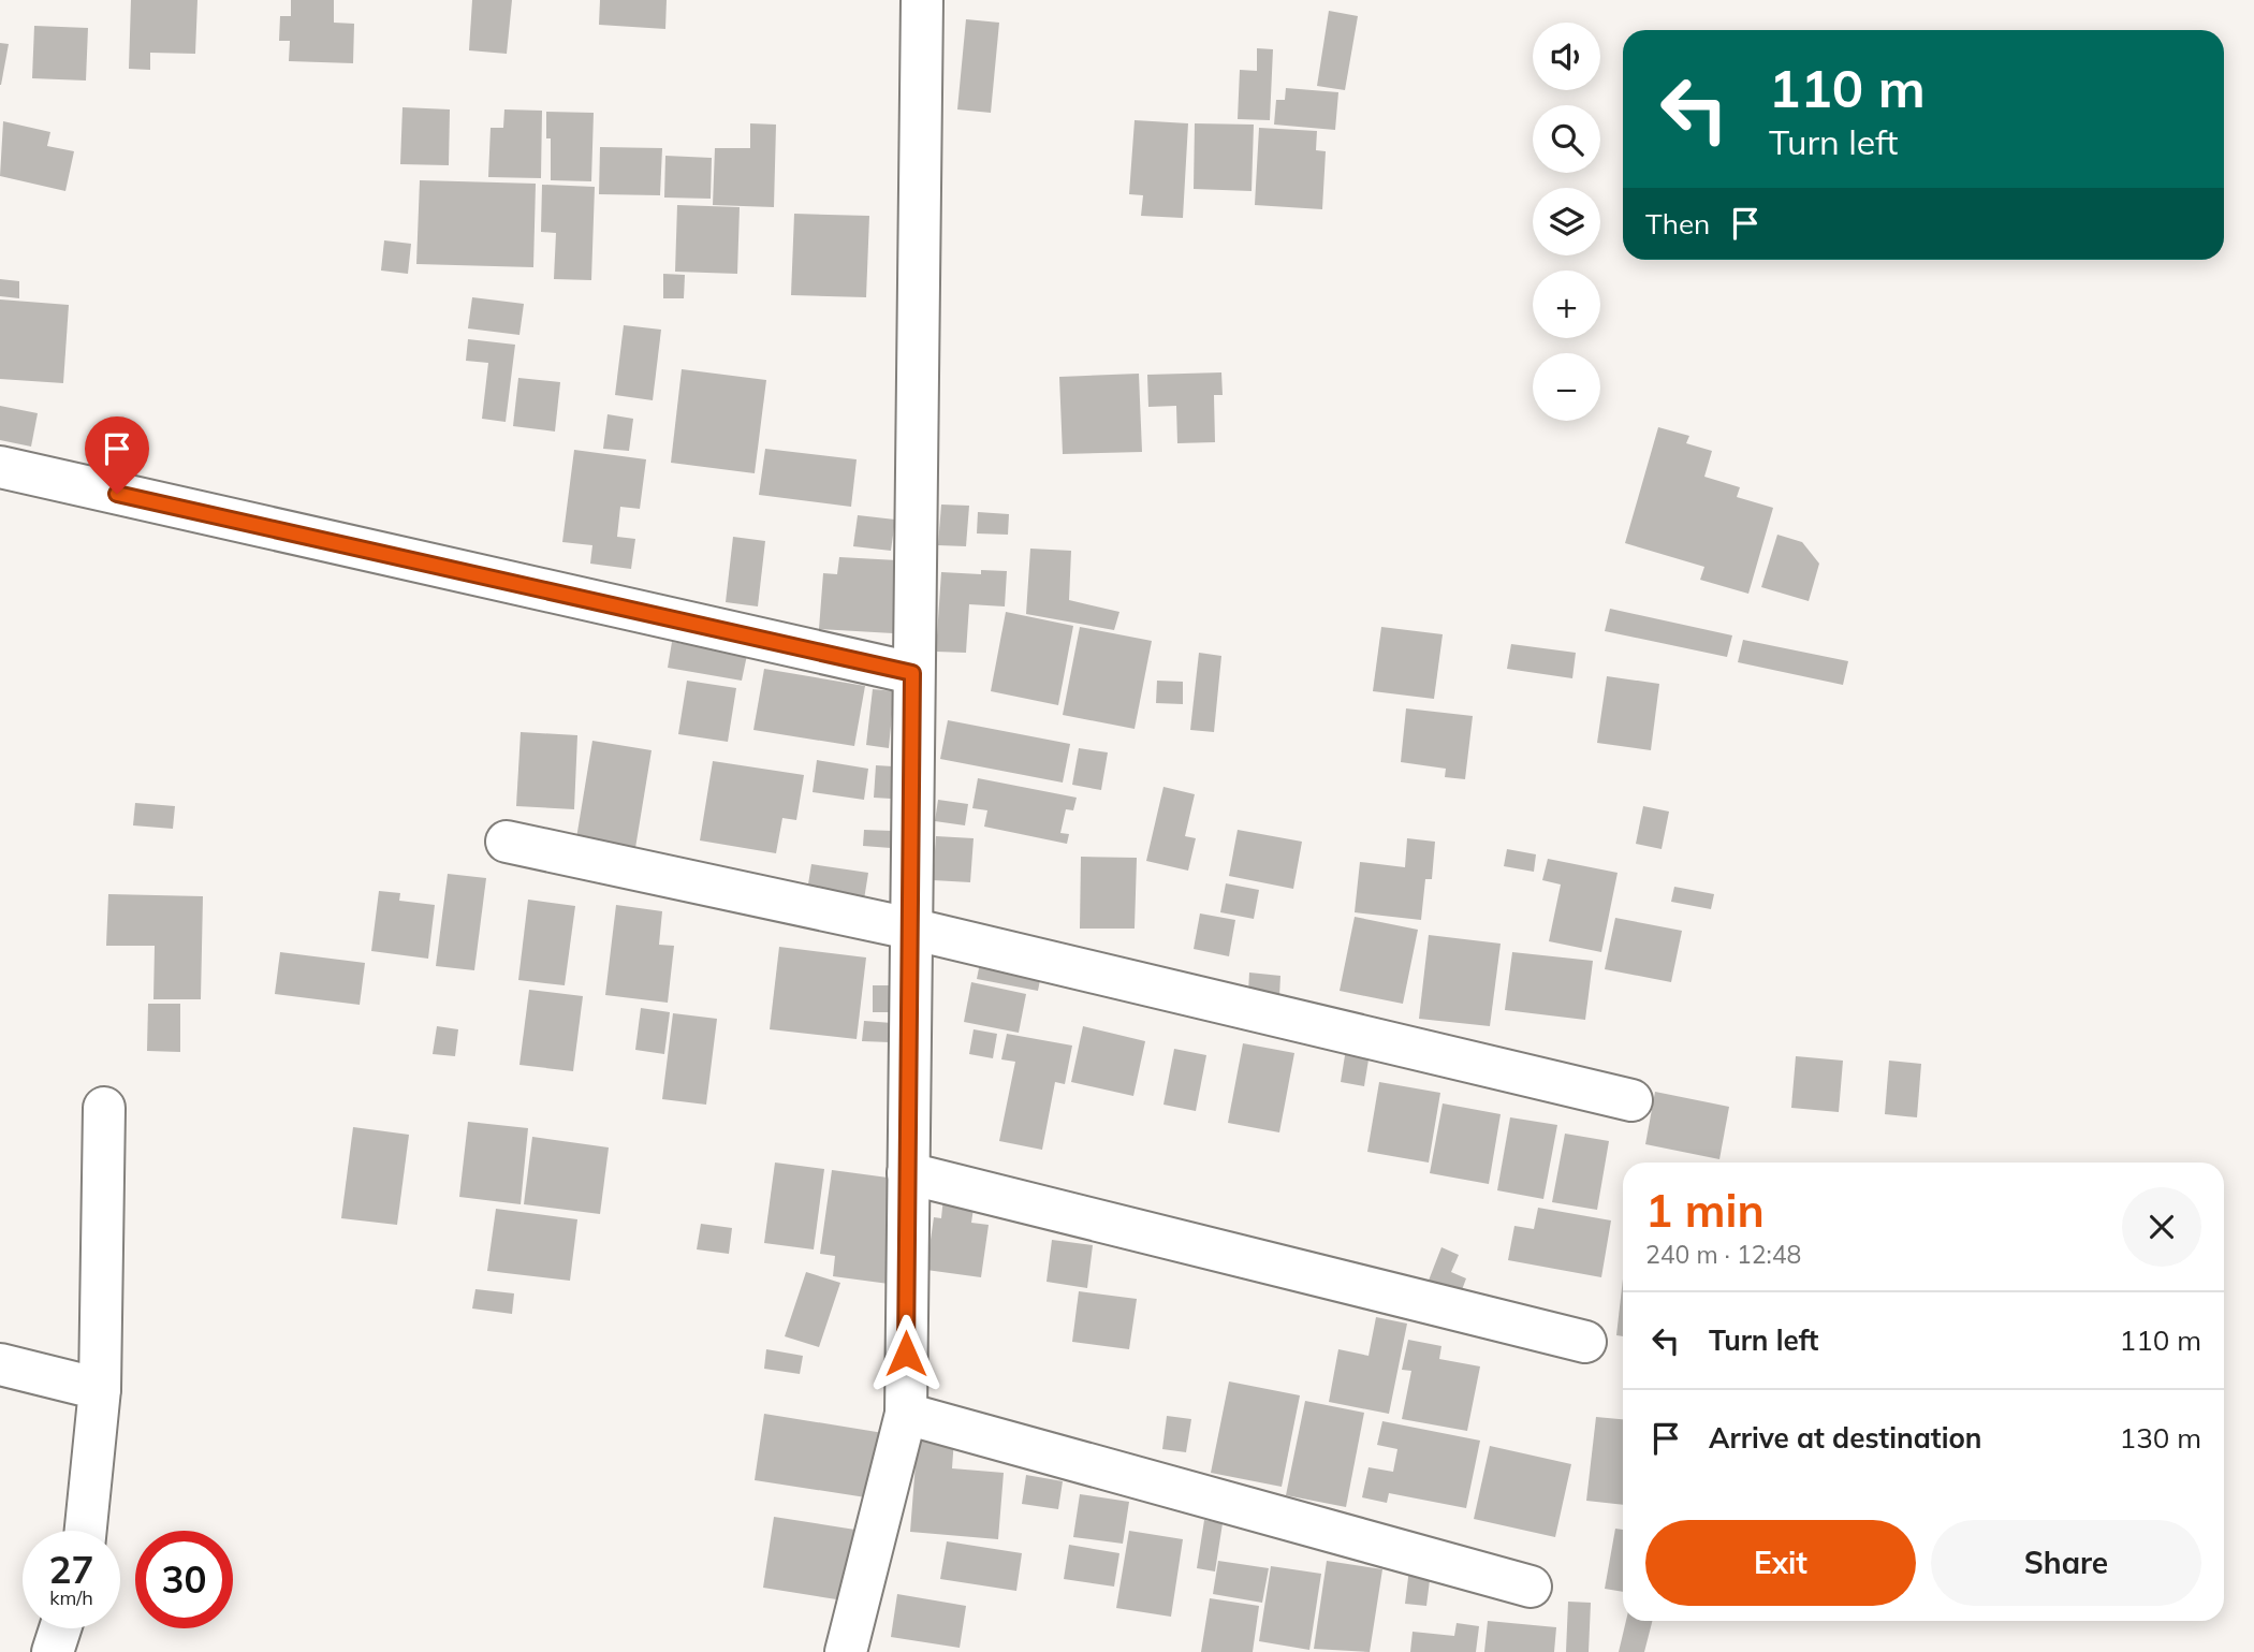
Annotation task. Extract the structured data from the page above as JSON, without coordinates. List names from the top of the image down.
{
  "page": {
    "map_buttons": ["+", "−"],
    "turn": ["110 m", "Turn left"],
    "then": "Then",
    "heading": ["1 min", "240 m · 12:48"],
    "list": [
      {
        "name": "Turn left",
        "value": "110 m"
      },
      {
        "name": "Arrive at destination",
        "value": "130 m"
      }
    ],
    "buttons": ["Exit", "Share"],
    "speed": "27 km/h",
    "limit": "30"
  }
}
